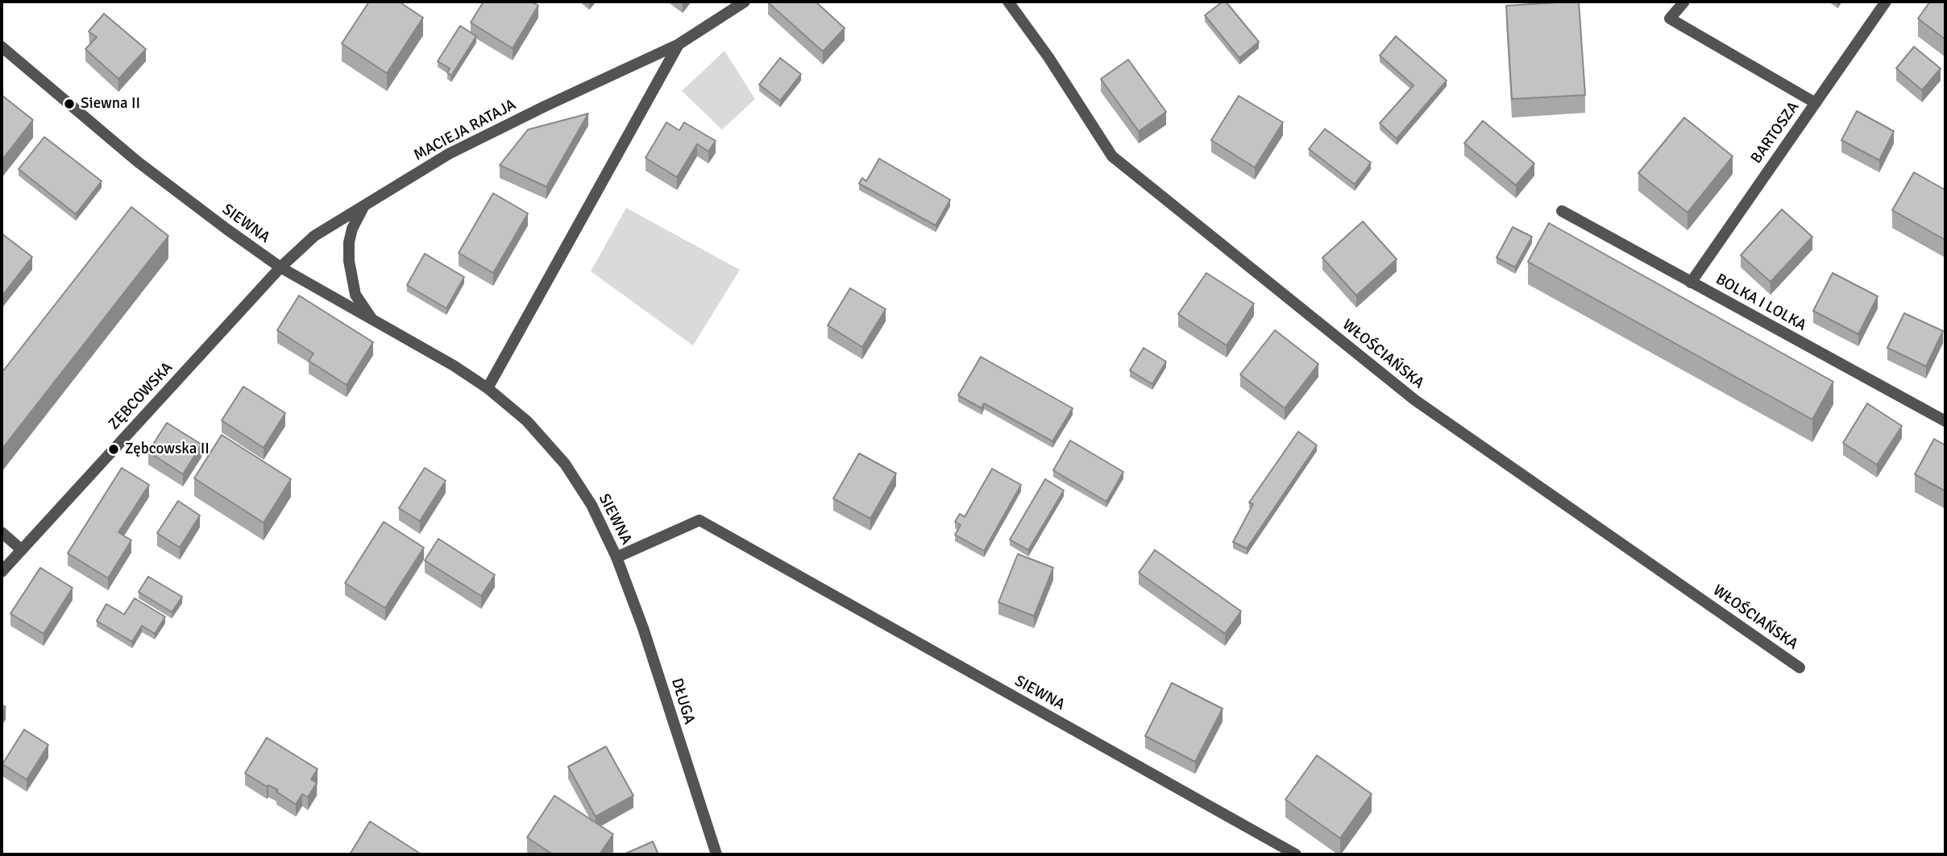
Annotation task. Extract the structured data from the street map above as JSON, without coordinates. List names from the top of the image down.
{
  "streets": {
    "street": [
      "MACIEJA RATAJA",
      "BARTOSZA",
      "SIEWNA",
      "BOLKA I LOLKA",
      "WŁOŚCIAŃSKA",
      "ZĘBCOWSKA",
      "DŁUGA"
    ]
  },
  "crossings": [
    ["MACIEJA RATAJA", "SIEWNA"],
    ["MACIEJA RATAJA", "ZĘBCOWSKA"],
    ["BARTOSZA", "BOLKA I LOLKA"],
    ["SIEWNA", "ZĘBCOWSKA"],
    ["SIEWNA", "DŁUGA"]
  ],
  "places": ["Siewna II", "Zębcowska II"]
}
